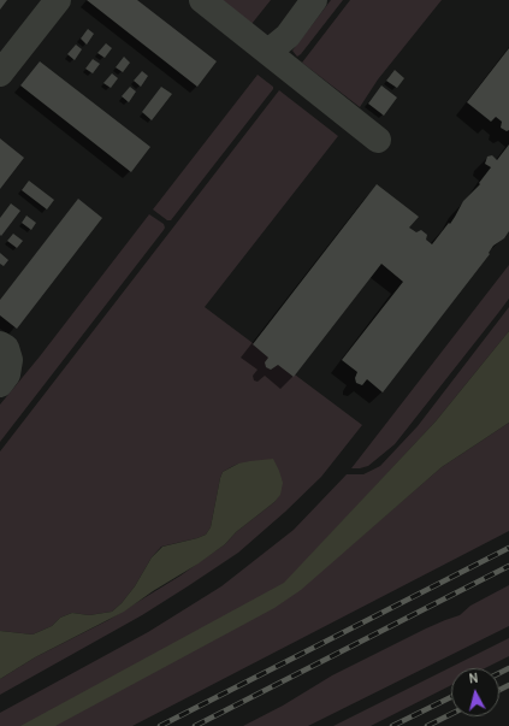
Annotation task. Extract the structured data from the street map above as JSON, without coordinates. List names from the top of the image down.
{
  "north": "top"
}
